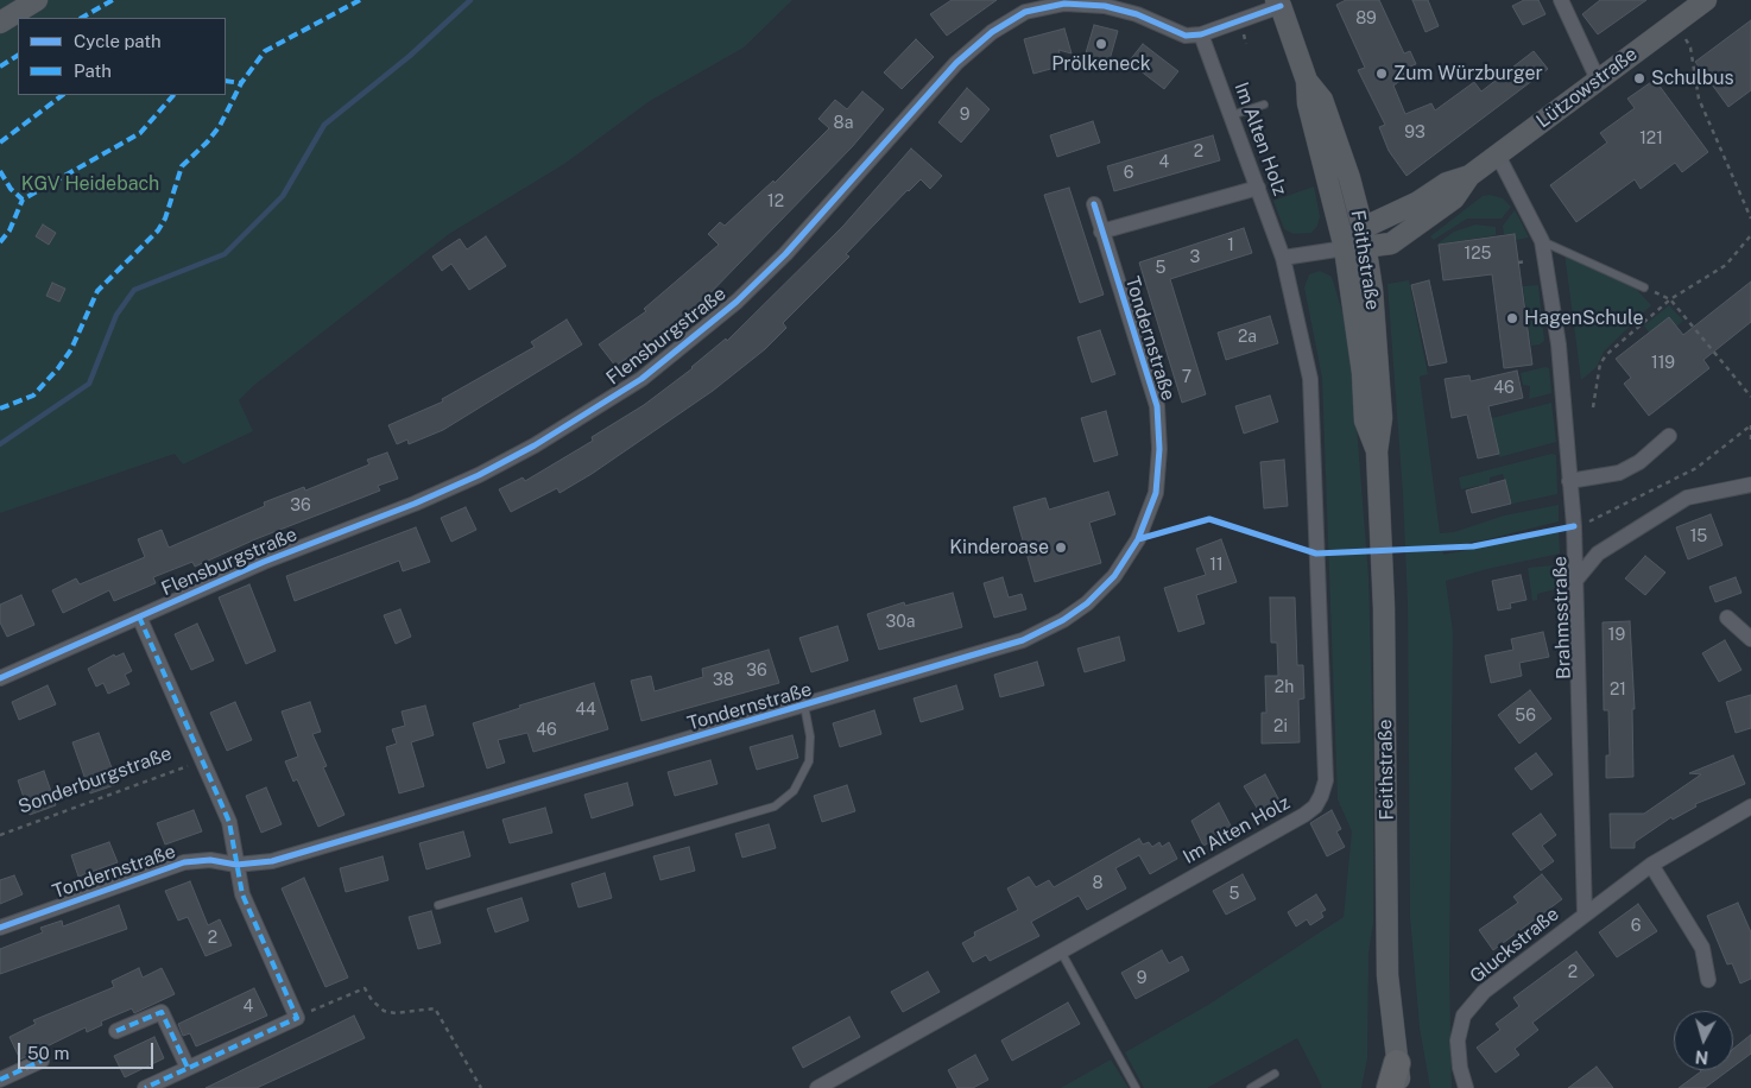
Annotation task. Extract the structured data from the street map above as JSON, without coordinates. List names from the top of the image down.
{
  "streets": {
    "main road": ["Lützowstraße", "Feithstraße"],
    "street": [
      "Im Alten Holz",
      "Flensburgstraße",
      "Tondernstraße",
      "Brahmsstraße",
      "Sonderburgstraße",
      "Gluckstraße"
    ]
  },
  "crossings": [
    ["Lützowstraße", "Feithstraße"],
    ["Lützowstraße", "Brahmsstraße"],
    ["Im Alten Holz", "Flensburgstraße"],
    ["Feithstraße", "Flensburgstraße"],
    ["Flensburgstraße", "Sonderburgstraße"],
    ["Tondernstraße", "Sonderburgstraße"],
    ["Brahmsstraße", "Gluckstraße"]
  ],
  "parks": ["KGV Heidebach"],
  "places": [
    "Prölkeneck",
    "Zum Würzburger",
    "Schulbus",
    "HagenSchule",
    "Kinderoase"
  ],
  "house_numbers": [
    "89",
    "9",
    "8a",
    "93",
    "121",
    "2",
    "4",
    "6",
    "12",
    "1",
    "125",
    "3",
    "5",
    "2a",
    "119",
    "7",
    "46",
    "36",
    "15",
    "11",
    "30a",
    "19",
    "36",
    "38",
    "2h",
    "21",
    "44",
    "56",
    "2i",
    "46",
    "8",
    "5",
    "6",
    "2",
    "2",
    "9",
    "4"
  ],
  "legend": ["Cycle path", "Path"],
  "scale_bar": "50 m",
  "north": "bottom"
}
